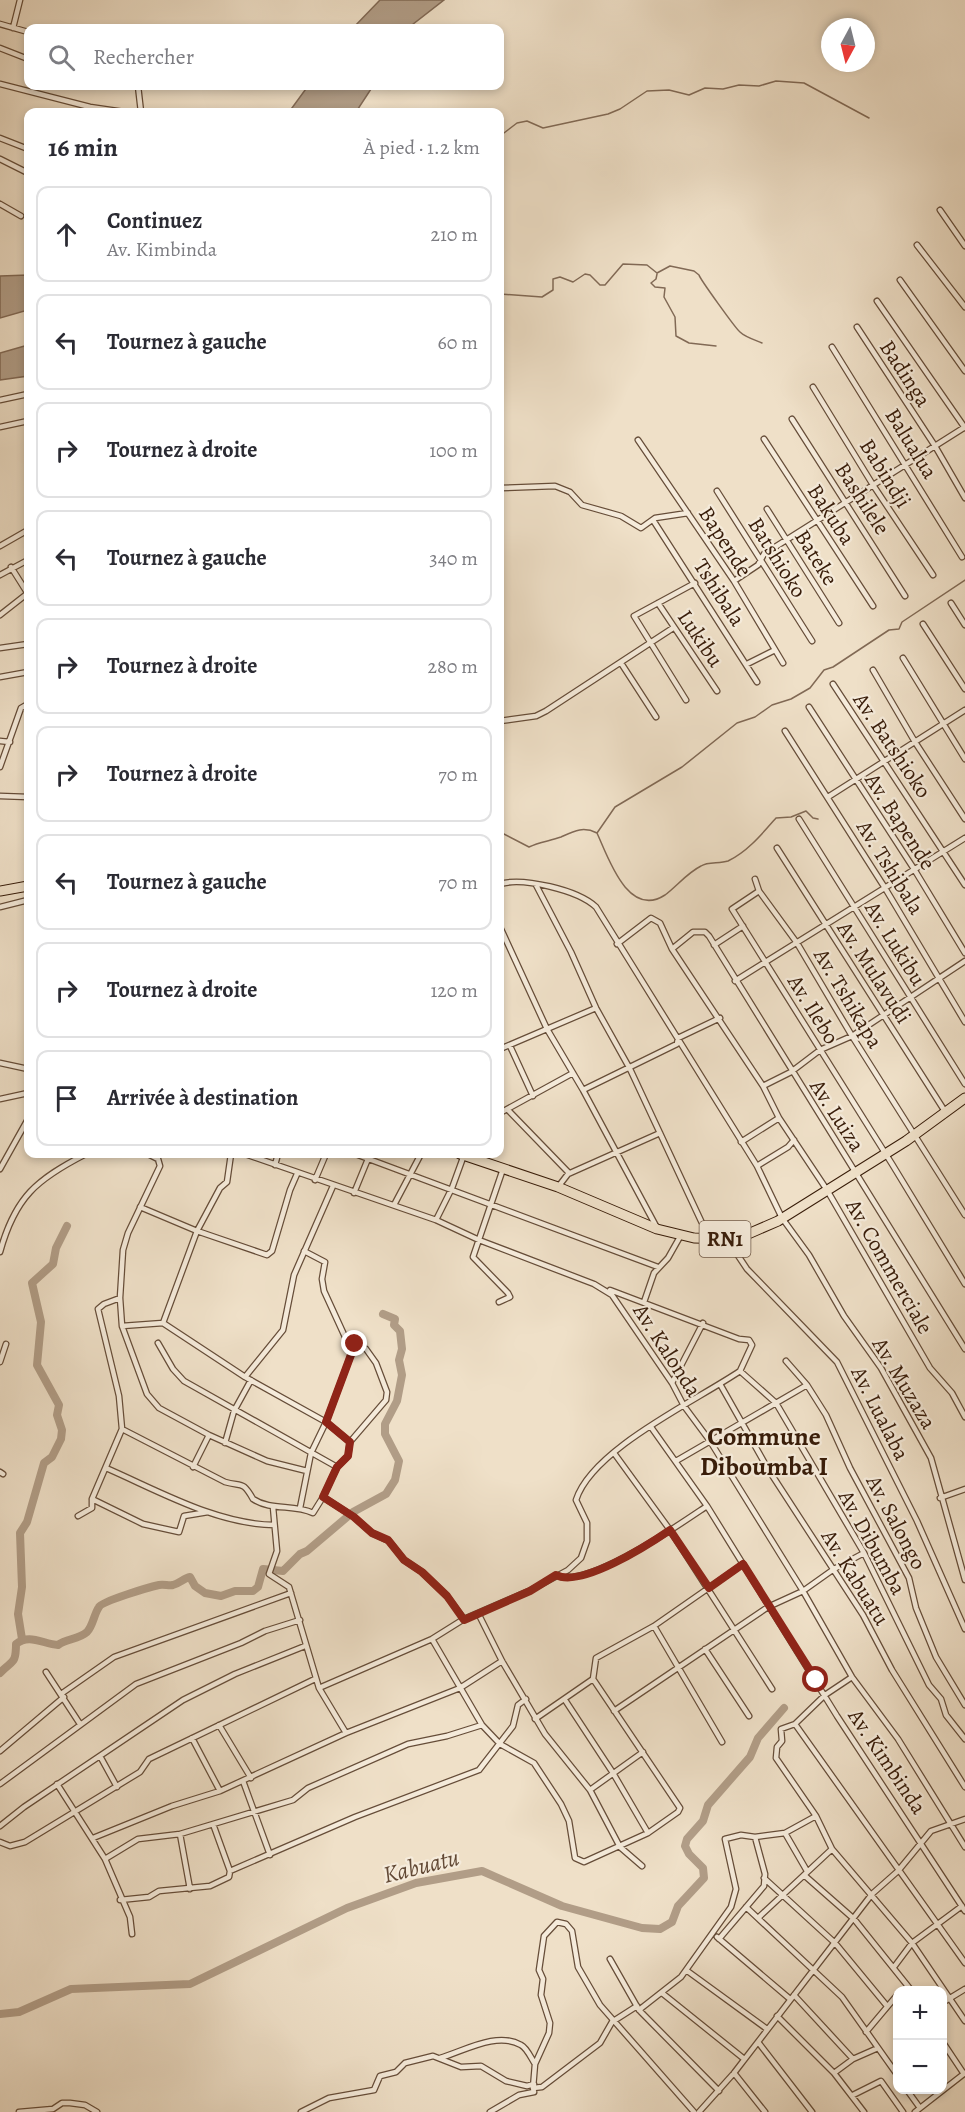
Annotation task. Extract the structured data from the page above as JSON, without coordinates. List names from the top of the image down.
{
  "streets": {
    "highway": ["RN1"],
    "street": [
      "Badinga",
      "Balualua",
      "Babindji",
      "Bashilele",
      "Bakuba",
      "Bapende",
      "Batshioko",
      "Bateke",
      "Tshibala",
      "Lukibu",
      "Av. Batshioko",
      "Av. Bapende",
      "Av. Tshibala",
      "Av. Lukibu",
      "Av. Mulavudi",
      "Av. Tshikapa",
      "Av. Ilebo",
      "Av. Luiza",
      "Av. Commerciale",
      "Av. Kalonda",
      "Av. Muzaza",
      "Av. Lualaba",
      "Av. Salongo",
      "Av. Dibumba",
      "Av. Kabuatu",
      "Av. Kimbinda"
    ]
  },
  "crossings": [
    ["Av. Mulavudi", "RN1"],
    ["Av. Tshikapa", "Av. Ilebo"],
    ["Av. Tshikapa", "RN1"],
    ["Av. Ilebo", "RN1"],
    ["Av. Luiza", "RN1"],
    ["RN1", "Av. Commerciale"],
    ["RN1", "Av. Muzaza"],
    ["RN1", "Av. Lualaba"],
    ["Av. Commerciale", "Av. Muzaza"]
  ],
  "districts": ["Commune Diboumba I"],
  "water": ["Kabuatu"],
  "north": "bottom",
  "page": {
    "search": "Rechercher",
    "heading": ["16 min", "À pied · 1.2 km"],
    "list": [
      ["Continuez", "Av. Kimbinda", "210 m"],
      ["Tournez à gauche", "60 m"],
      ["Tournez à droite", "100 m"],
      ["Tournez à gauche", "340 m"],
      ["Tournez à droite", "280 m"],
      ["Tournez à droite", "70 m"],
      ["Tournez à gauche", "70 m"],
      ["Tournez à droite", "120 m"],
      "Arrivée à destination"
    ],
    "map_buttons": ["+", "−"]
  }
}
